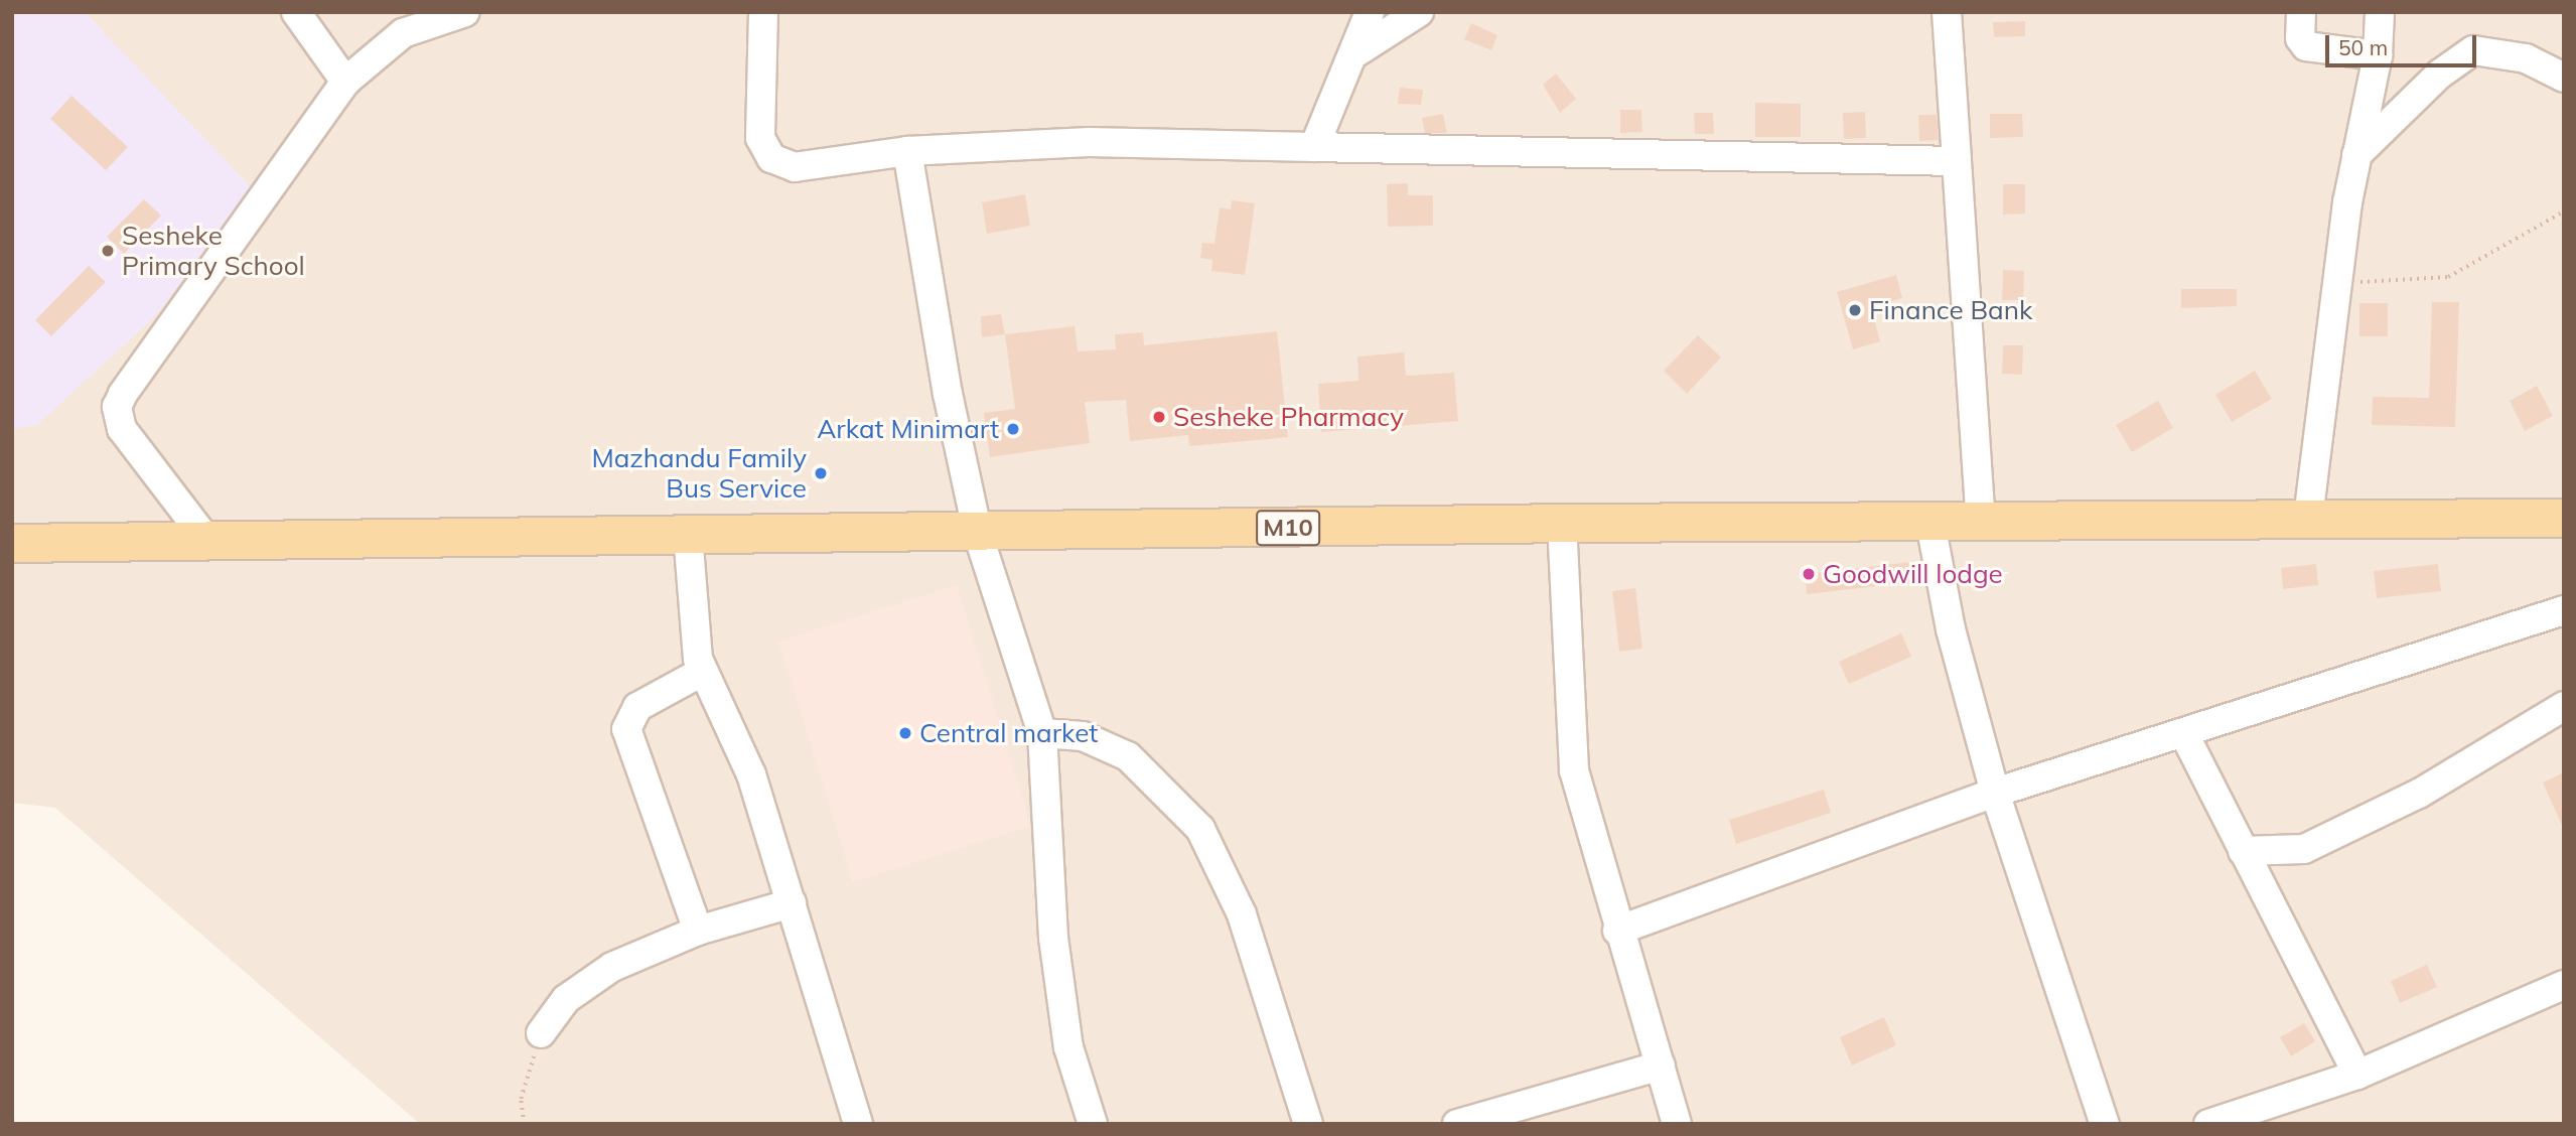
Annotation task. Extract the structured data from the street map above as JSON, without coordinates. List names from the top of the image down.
{
  "streets": {
    "main road": ["M10"]
  },
  "places": [
    "Sesheke Primary School",
    "Finance Bank",
    "Sesheke Pharmacy",
    "Arkat Minimart",
    "Mazhandu Family Bus Service",
    "Goodwill lodge",
    "Central market"
  ],
  "scale_bar": "50 m"
}
